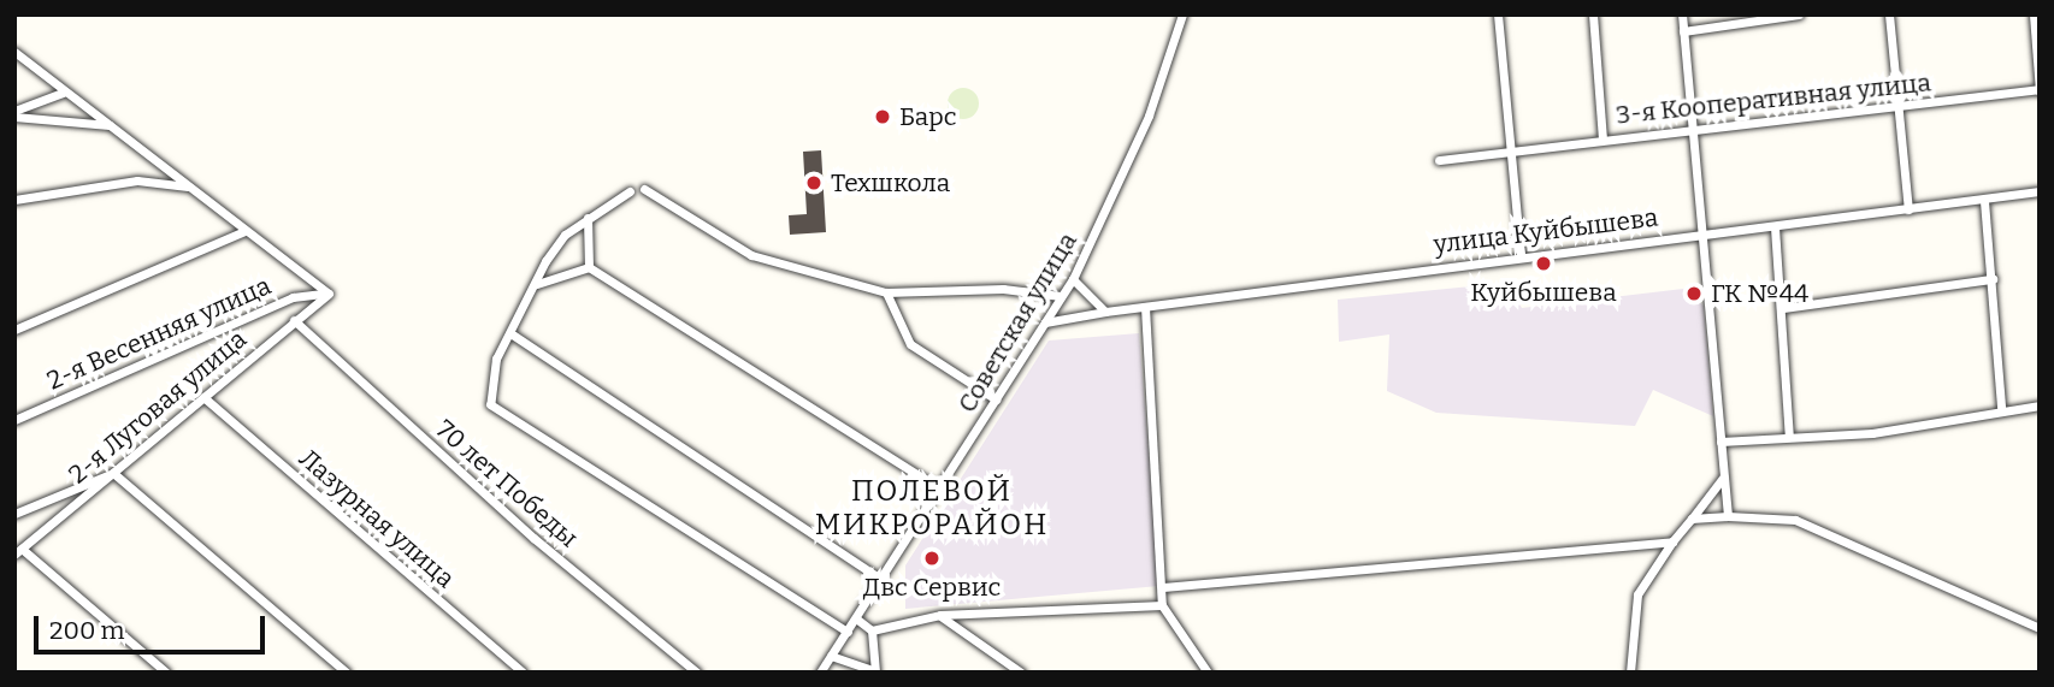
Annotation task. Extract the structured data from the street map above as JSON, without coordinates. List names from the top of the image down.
{
  "streets": {
    "street": [
      "3-я Кооперативная улица",
      "улица Куйбышева",
      "Советская улица",
      "2-я Весенняя улица",
      "2-я Луговая улица",
      "70 лет Победы",
      "Лазурная улица"
    ]
  },
  "crossings": [
    ["улица Куйбышева", "Советская улица"],
    ["2-я Весенняя улица", "2-я Луговая улица"],
    ["2-я Луговая улица", "70 лет Победы"],
    ["2-я Луговая улица", "Лазурная улица"]
  ],
  "districts": ["ПОЛЕВОЙ МИКРОРАЙОН"],
  "places": [
    "Барс",
    "Техшкола",
    "Куйбышева",
    "ГК №44",
    "Двс Сервис"
  ],
  "scale_bar": "200 m"
}
